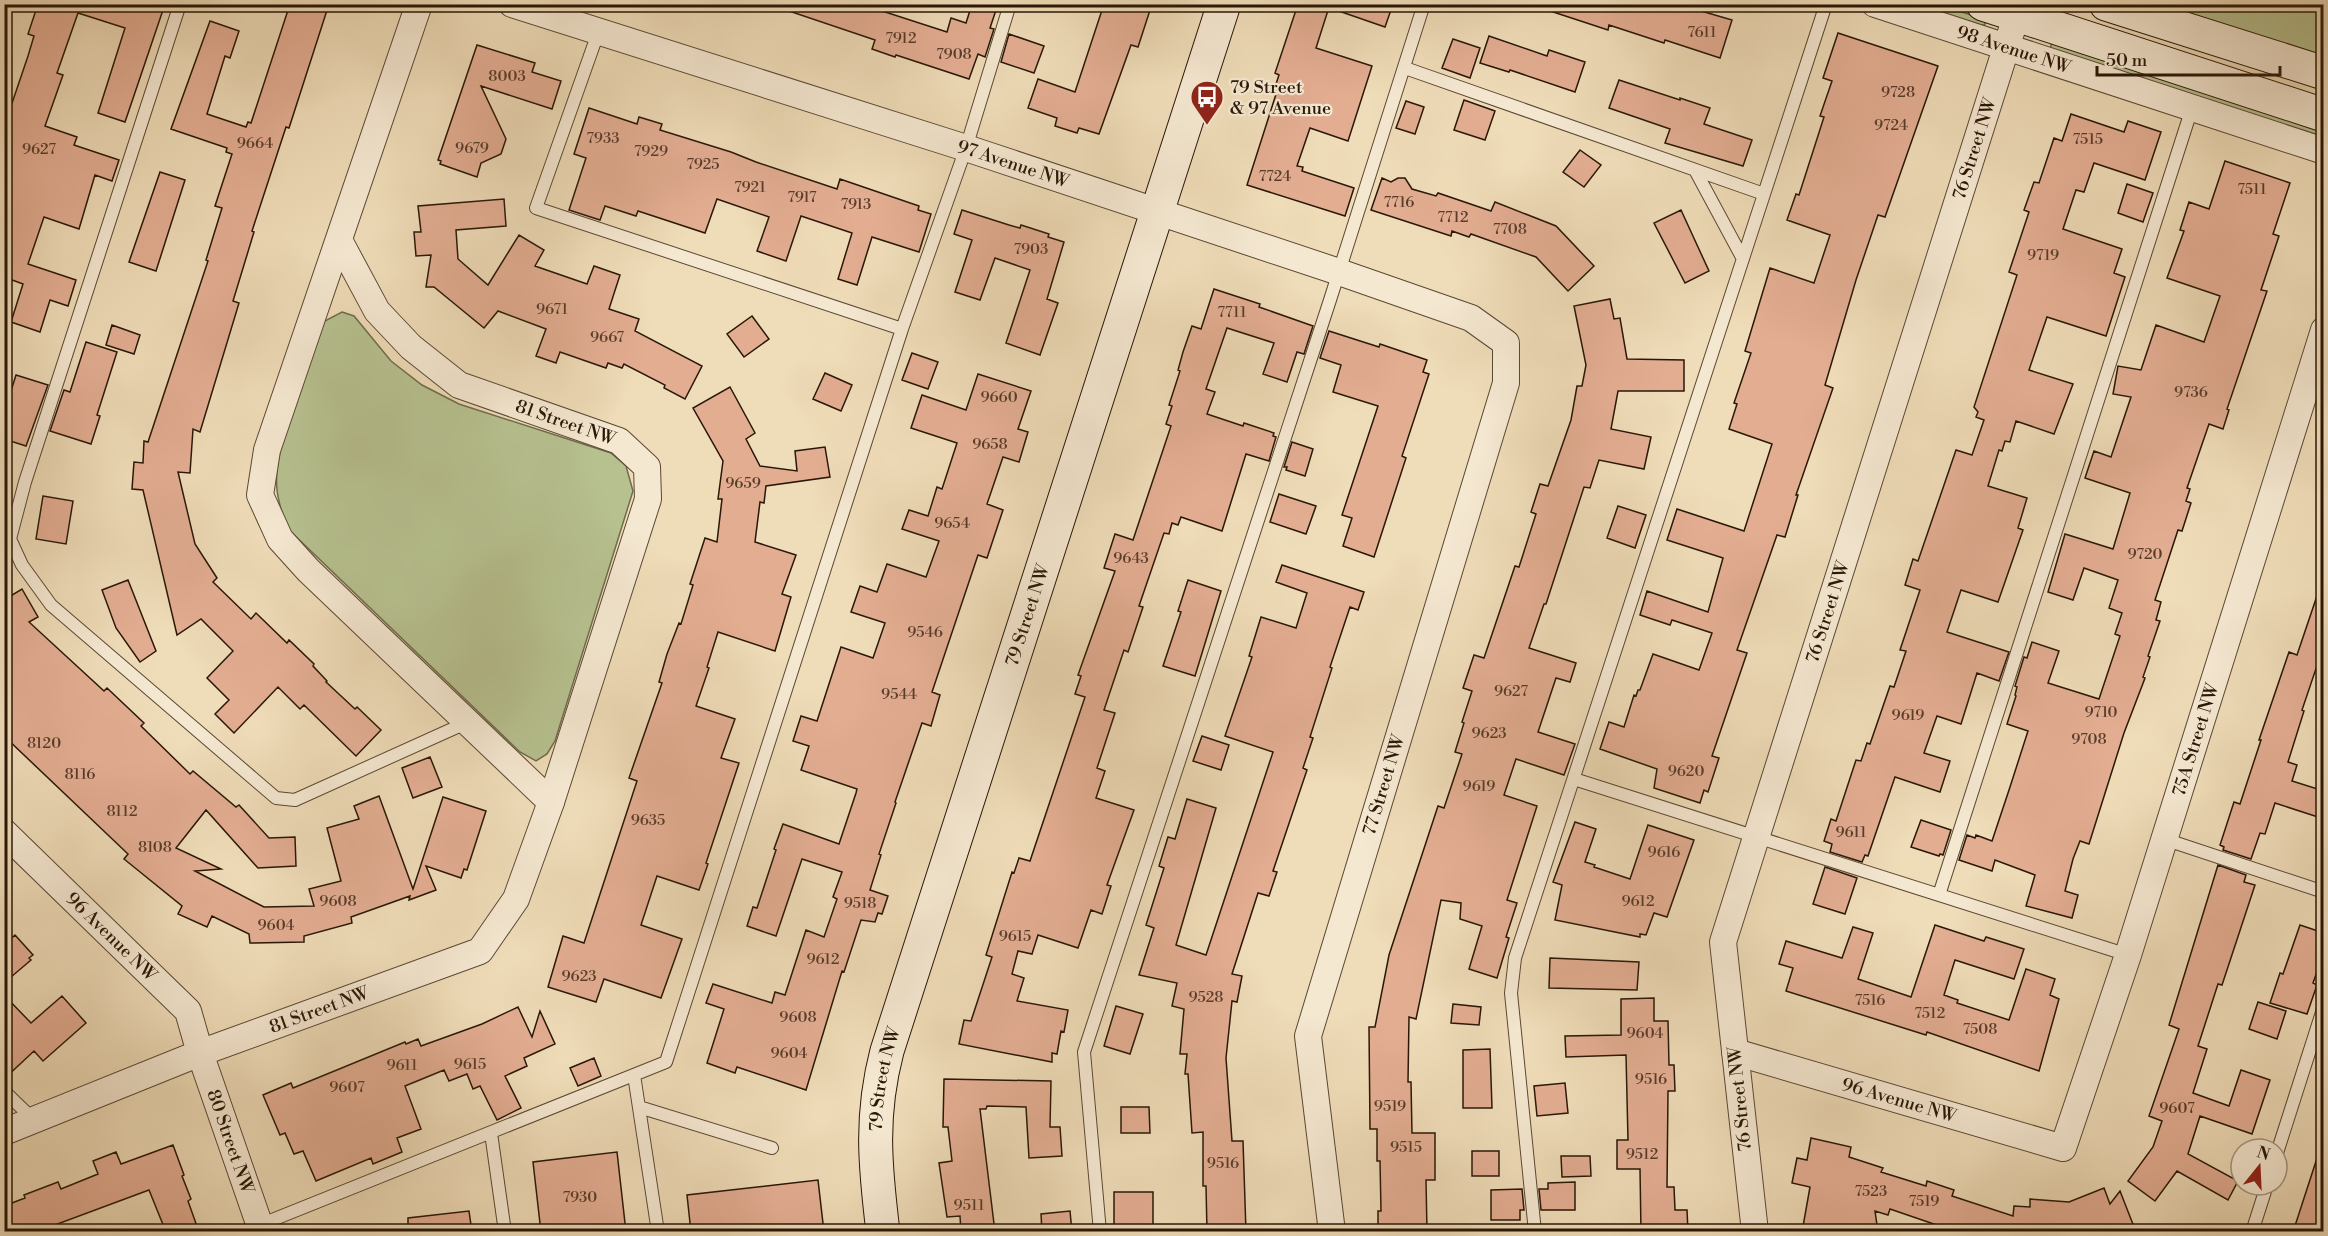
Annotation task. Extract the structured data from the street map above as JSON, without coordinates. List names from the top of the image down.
{
  "streets": {
    "street": [
      "98 Avenue NW",
      "76 Street NW",
      "97 Avenue NW",
      "81 Street NW",
      "79 Street NW",
      "75A Street NW",
      "77 Street NW",
      "96 Avenue NW",
      "80 Street NW"
    ]
  },
  "crossings": [
    ["98 Avenue NW", "76 Street NW"],
    ["76 Street NW", "96 Avenue NW"],
    ["97 Avenue NW", "79 Street NW"],
    ["97 Avenue NW", "77 Street NW"],
    ["81 Street NW", "96 Avenue NW"],
    ["81 Street NW", "80 Street NW"],
    ["75A Street NW", "96 Avenue NW"],
    ["96 Avenue NW", "80 Street NW"]
  ],
  "places": {
    "bus stop": ["79 Street & 97 Avenue"]
  },
  "house_numbers": [
    "7611",
    "7912",
    "7908",
    "8003",
    "9728",
    "9724",
    "7933",
    "7515",
    "9664",
    "9679",
    "9627",
    "7929",
    "7925",
    "7724",
    "7921",
    "7511",
    "7917",
    "7716",
    "7913",
    "7712",
    "7708",
    "7903",
    "9719",
    "9671",
    "7711",
    "9667",
    "9736",
    "9660",
    "9658",
    "9659",
    "9654",
    "9720",
    "9643",
    "9546",
    "9627",
    "9544",
    "9710",
    "9619",
    "9623",
    "9708",
    "8120",
    "9620",
    "8116",
    "9619",
    "8112",
    "9635",
    "9611",
    "8108",
    "9616",
    "9608",
    "9612",
    "9518",
    "9604",
    "9615",
    "9612",
    "9623",
    "9528",
    "7516",
    "7512",
    "9608",
    "7508",
    "9604",
    "9604",
    "9615",
    "9611",
    "9516",
    "9607",
    "9519",
    "9607",
    "9515",
    "9512",
    "9516",
    "7523",
    "7930",
    "7519",
    "9511"
  ],
  "scale_bar": "50 m",
  "north": "top"
}
